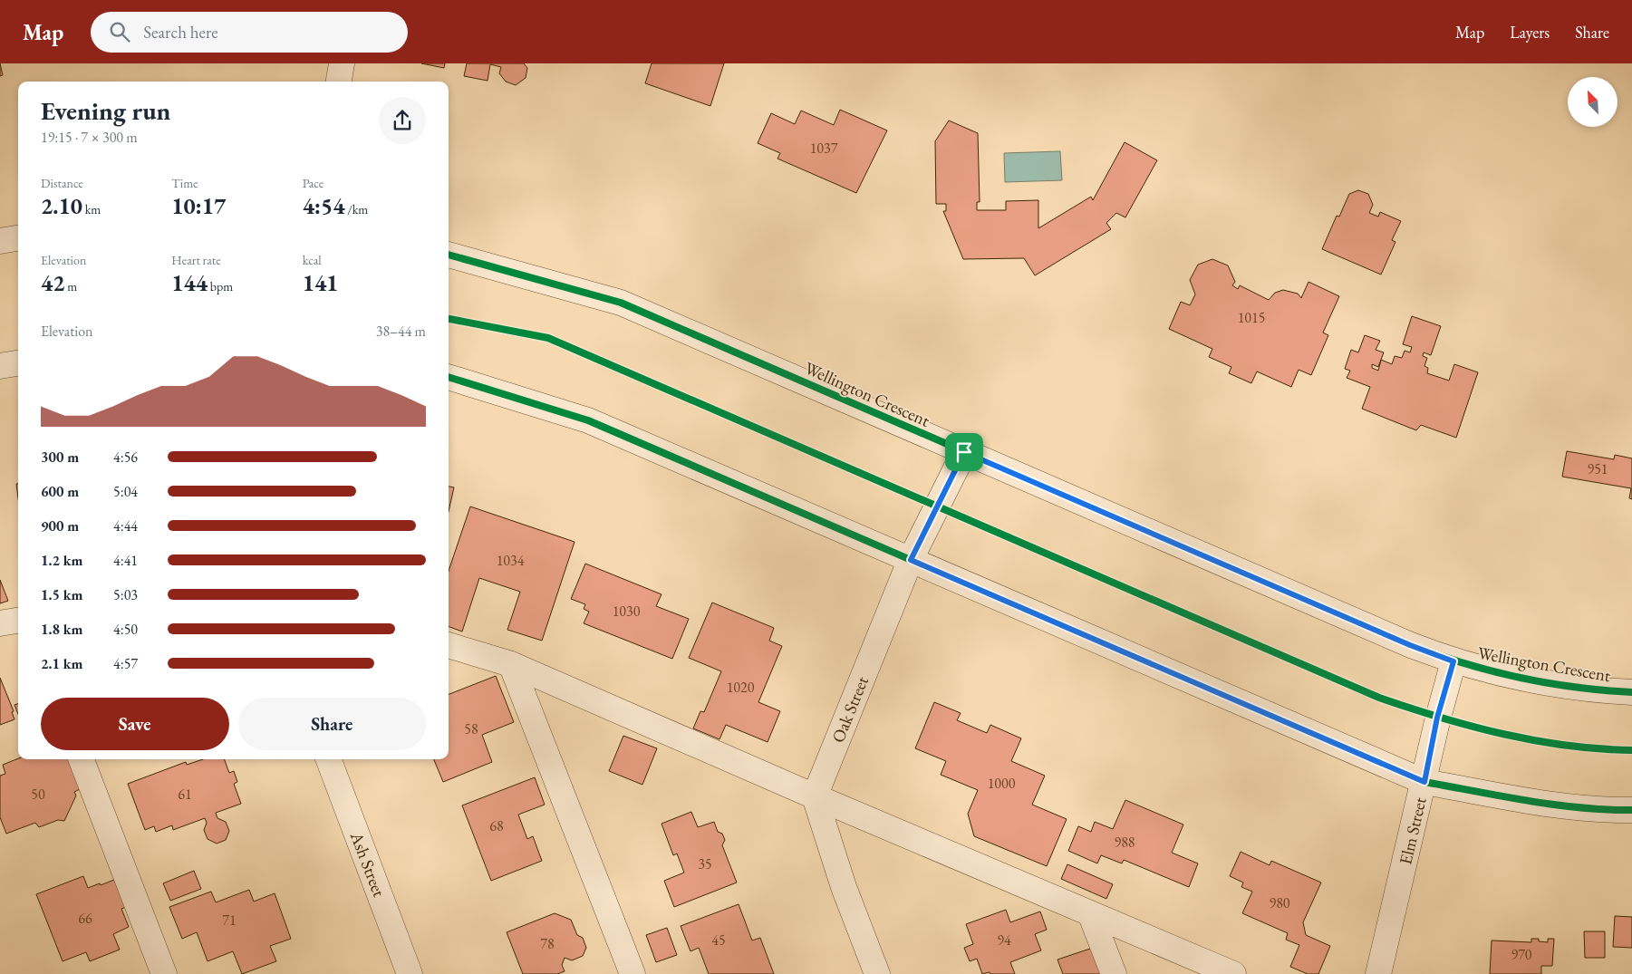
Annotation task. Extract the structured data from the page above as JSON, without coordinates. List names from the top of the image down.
{
  "streets": {
    "street": [
      "Wellington Crescent",
      "Oak Street",
      "Elm Street",
      "Ash Street"
    ]
  },
  "crossings": [
    ["Wellington Crescent", "Oak Street"],
    ["Wellington Crescent", "Elm Street"]
  ],
  "house_numbers": [
    "1037",
    "1015",
    "951",
    "1034",
    "1030",
    "1020",
    "58",
    "1000",
    "50",
    "61",
    "68",
    "988",
    "35",
    "980",
    "66",
    "71",
    "45",
    "94",
    "78",
    "970"
  ],
  "north": "top left",
  "page": {
    "header": "Map",
    "search": "Search here",
    "nav": ["Map", "Layers", "Share"],
    "heading": ["Evening run", "19:15 · 7 × 300 m"],
    "stats": [
      ["Distance", "2.10 km"],
      ["Time", "10:17"],
      ["Pace", "4:54 /km"],
      ["Elevation", "42 m"],
      ["Heart rate", "144 bpm"],
      ["kcal", "141"]
    ],
    "chart": ["Elevation", "38–44 m"],
    "list": [
      {
        "name": "300 m",
        "note": "4:56"
      },
      {
        "name": "600 m",
        "note": "5:04"
      },
      {
        "name": "900 m",
        "note": "4:44"
      },
      {
        "name": "1.2 km",
        "note": "4:41"
      },
      {
        "name": "1.5 km",
        "note": "5:03"
      },
      {
        "name": "1.8 km",
        "note": "4:50"
      },
      {
        "name": "2.1 km",
        "note": "4:57"
      }
    ],
    "buttons": ["Save", "Share"]
  }
}
